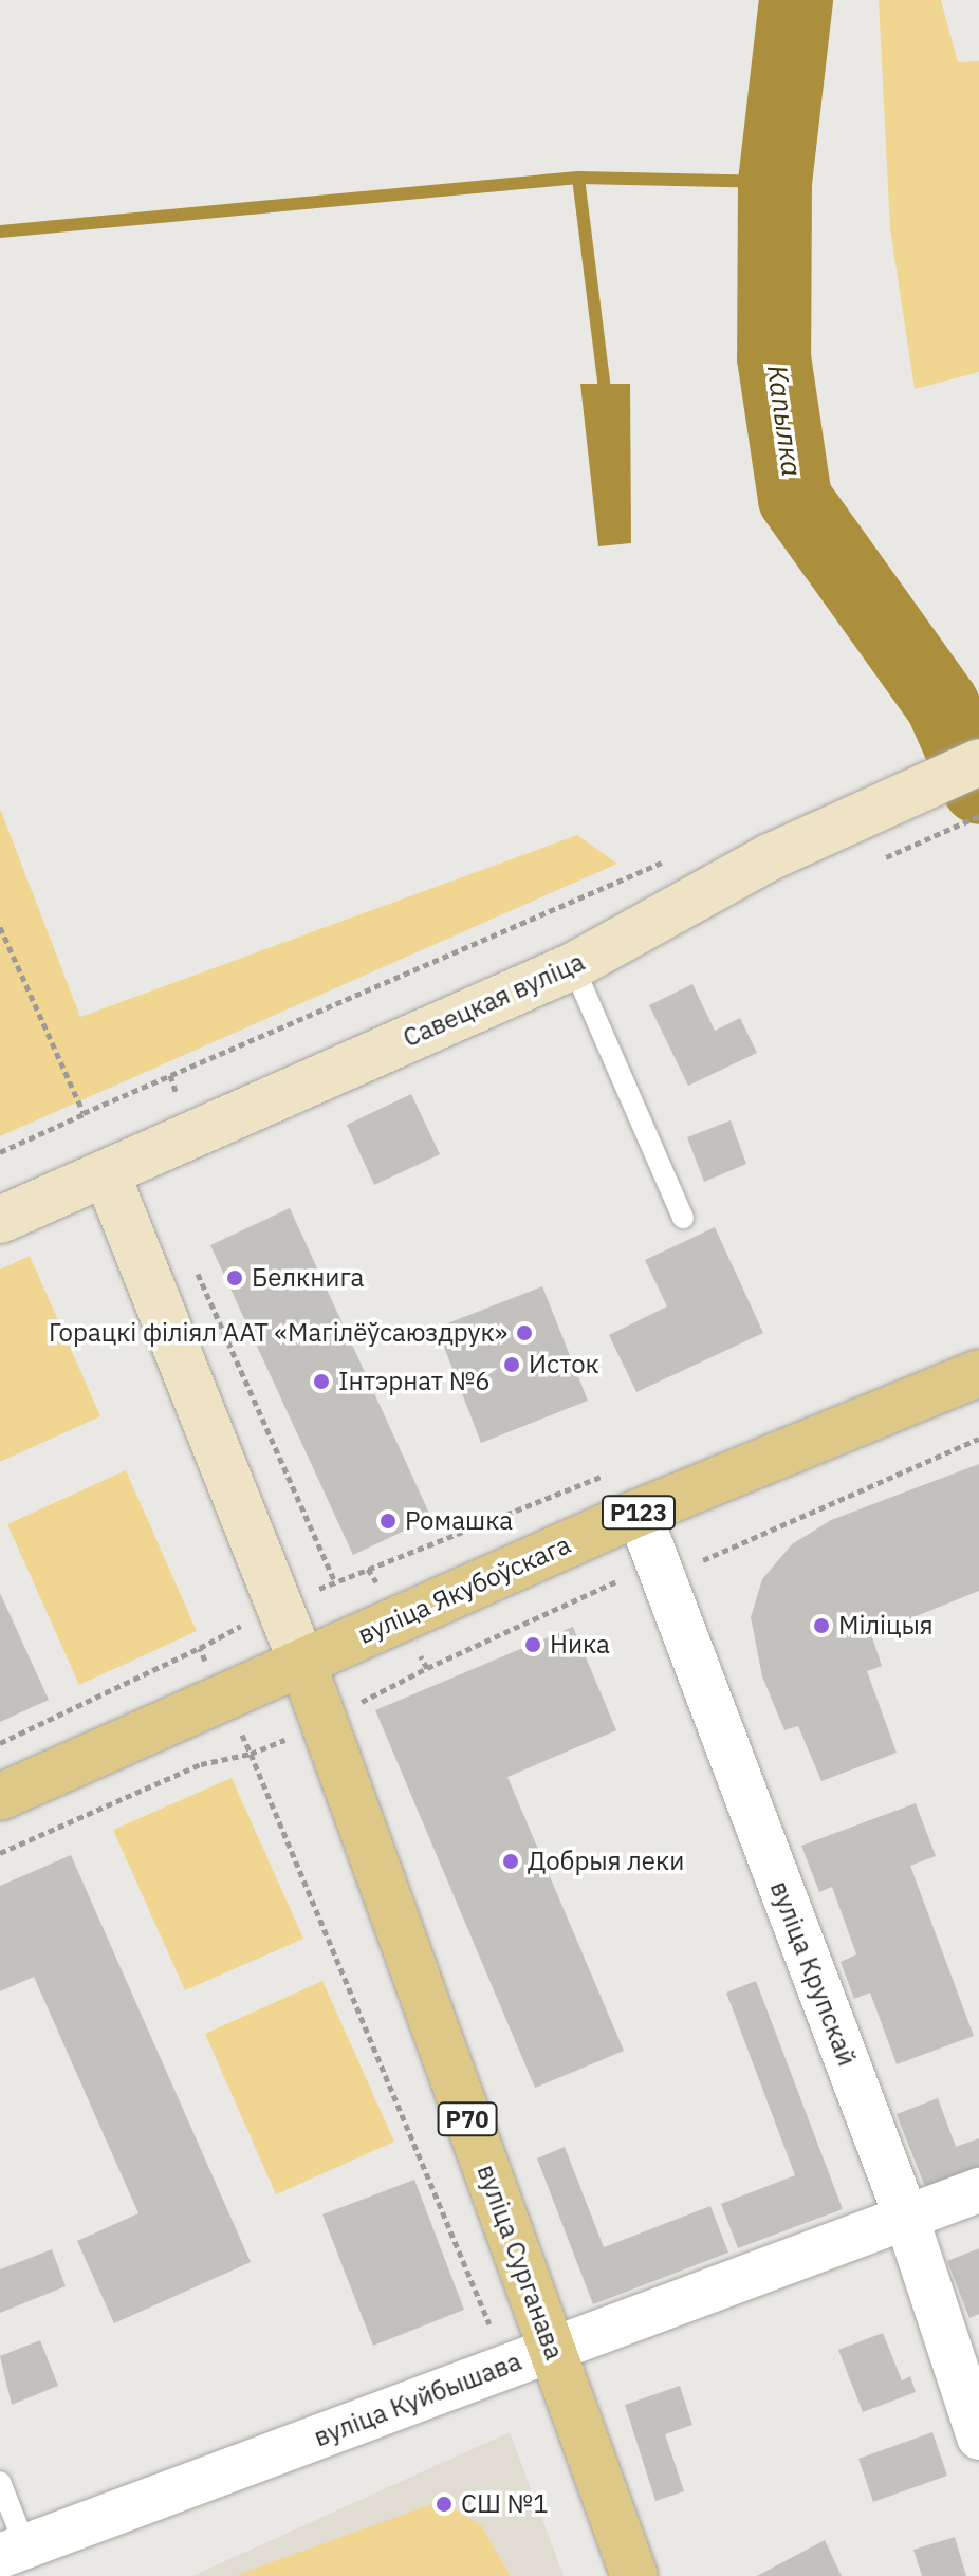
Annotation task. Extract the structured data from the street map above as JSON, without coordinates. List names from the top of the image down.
{
  "streets": {
    "main road": [
      "Савецкая вуліца",
      "Р123",
      "вуліца Якубоўскага",
      "Р70",
      "вуліца Сурганава"
    ],
    "street": ["вуліца Крупскай", "вуліца Куйбышава"]
  },
  "crossings": [
    ["вуліца Якубоўскага", "вуліца Крупскай"],
    ["вуліца Якубоўскага", "вуліца Сурганава"],
    ["вуліца Крупскай", "вуліца Куйбышава"],
    ["вуліца Сурганава", "вуліца Куйбышава"]
  ],
  "water": ["Капылка"],
  "places": [
    "Белкнига",
    "Горацкі філіял ААТ «Магілёўсаюздрук»",
    "Исток",
    "Інтэрнат №6",
    "Ромашка",
    "Міліцыя",
    "Ника",
    "Добрыя леки",
    "СШ №1"
  ]
}
